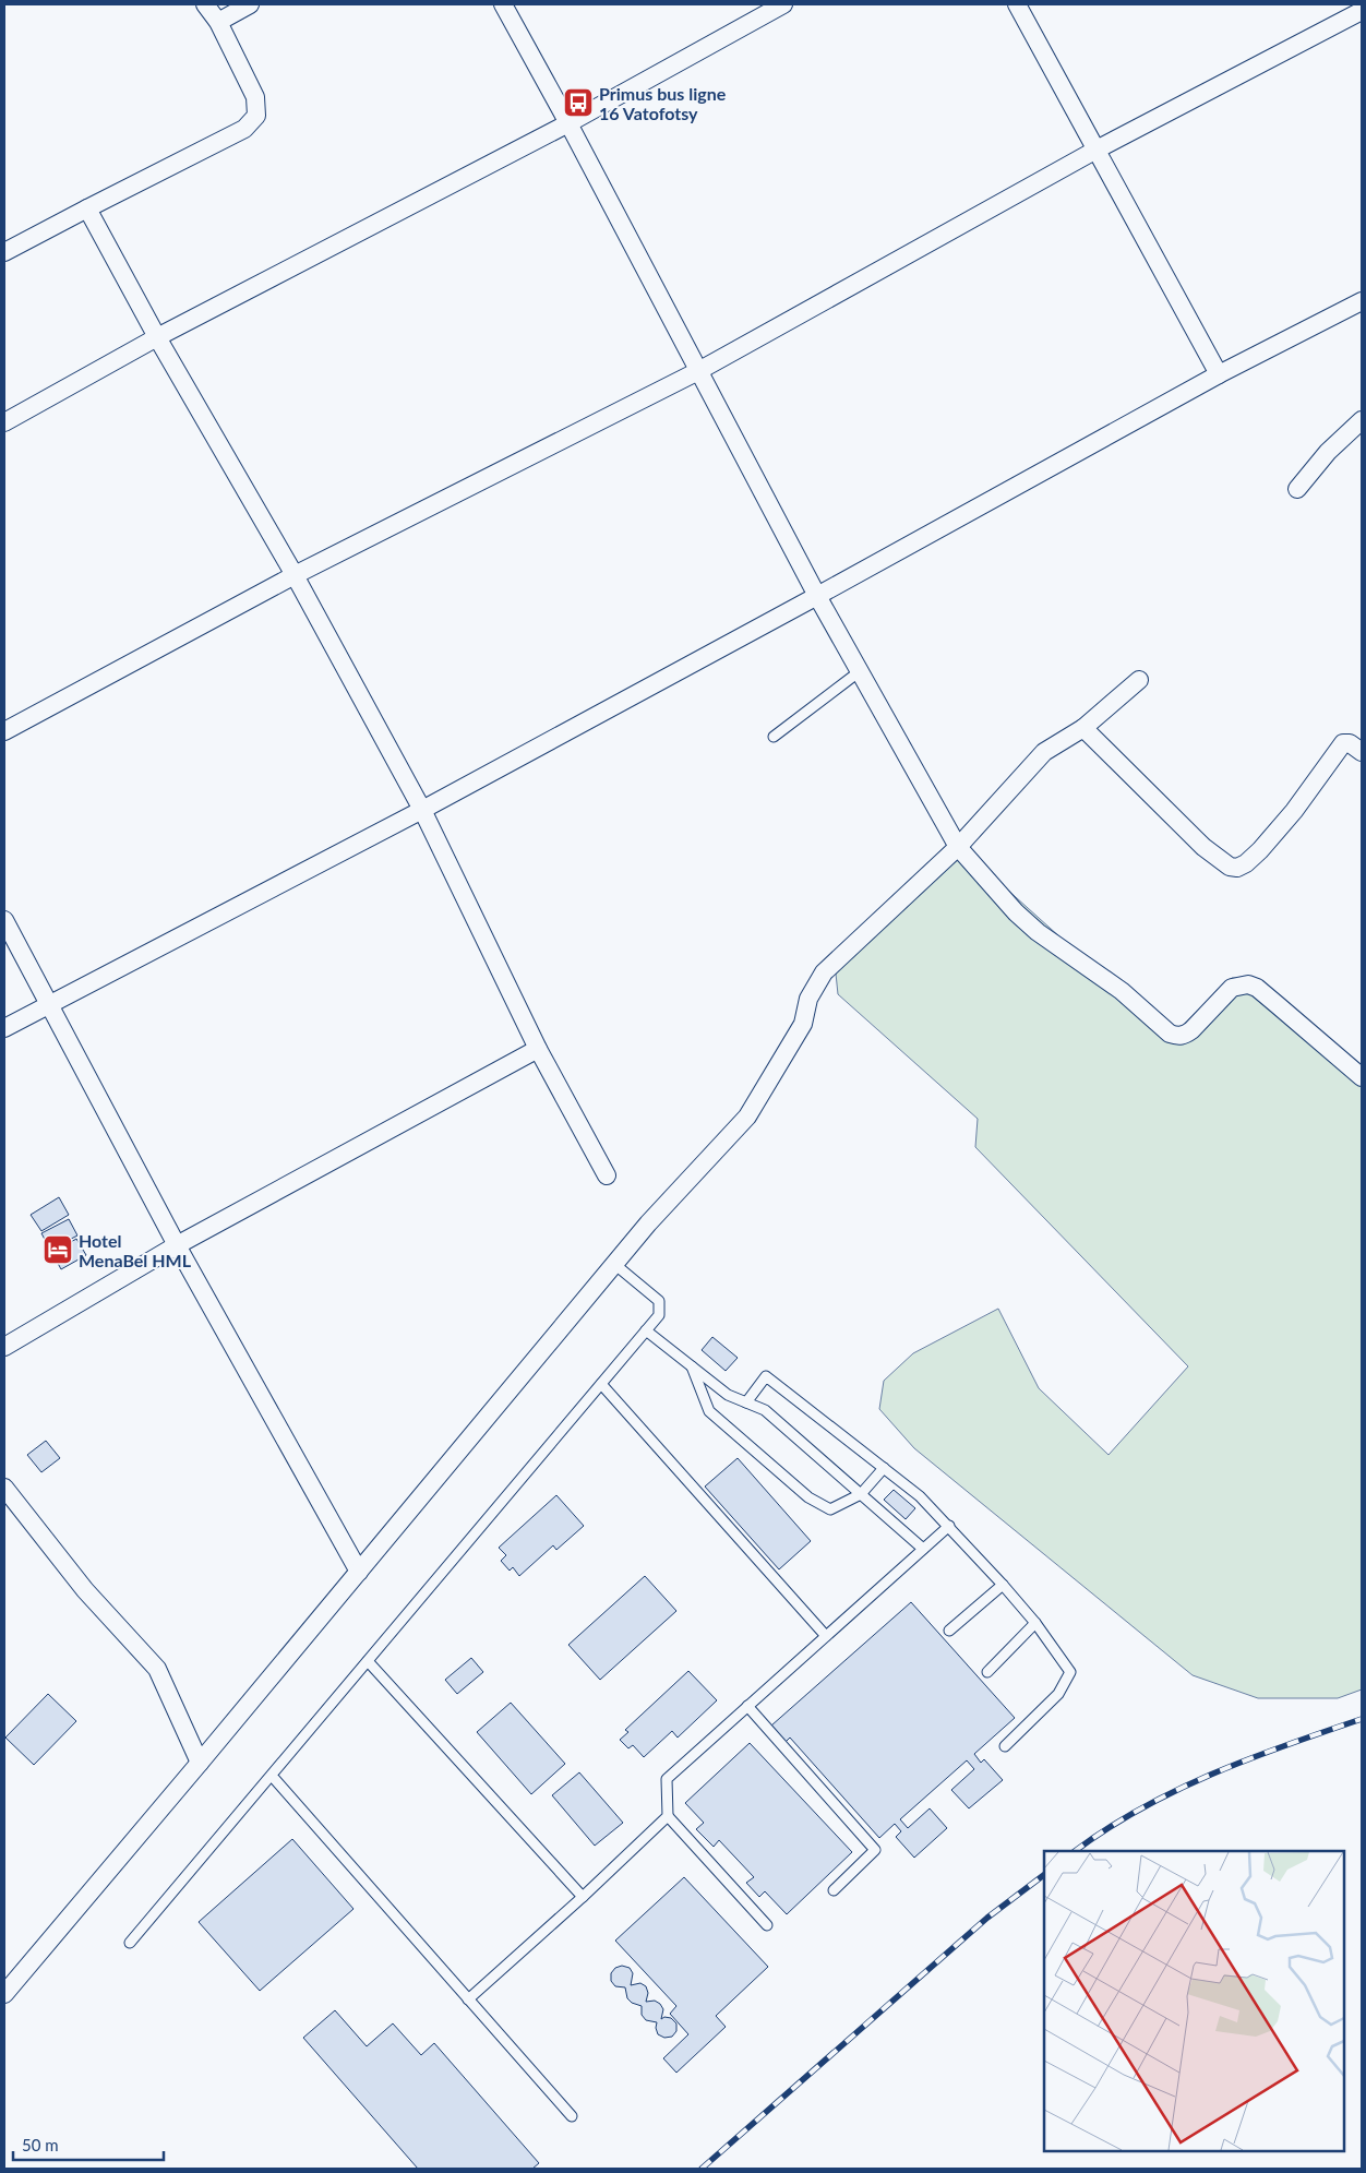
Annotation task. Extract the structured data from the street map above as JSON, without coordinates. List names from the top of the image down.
{
  "places": {
    "bus stop": ["Primus bus ligne 16 Vatofotsy"],
    "hotel": ["Hotel MenaBel HML"]
  },
  "scale_bar": "50 m"
}
